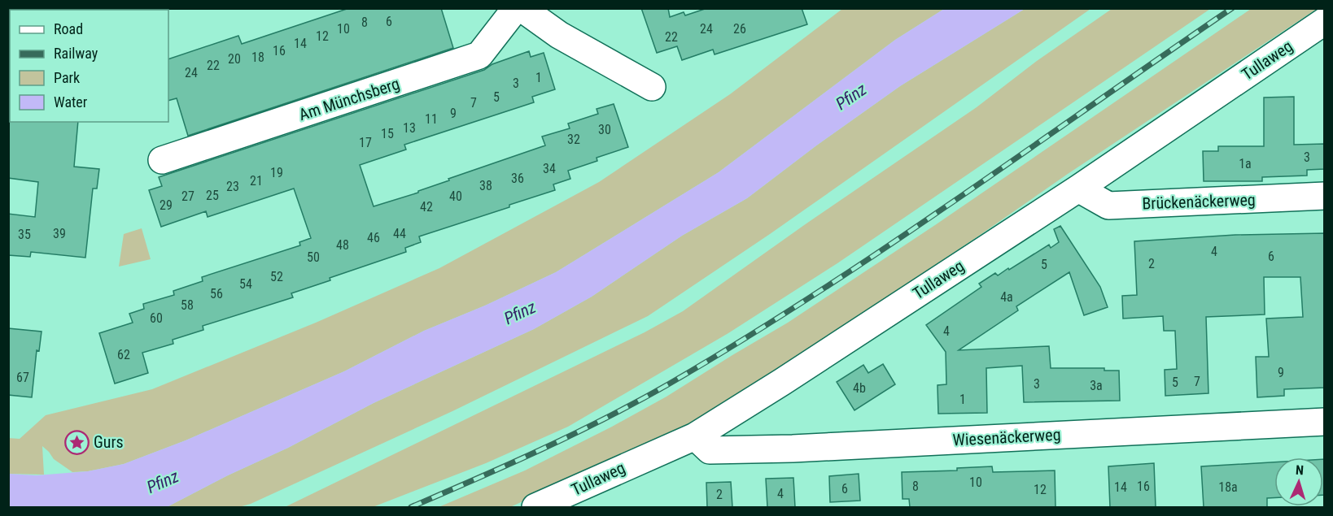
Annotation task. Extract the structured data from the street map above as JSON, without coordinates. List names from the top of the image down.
{
  "streets": {
    "street": [
      "Tullaweg",
      "Am Münchsberg",
      "Brückenäckerweg",
      "Wiesenäckerweg"
    ]
  },
  "crossings": [
    ["Tullaweg", "Brückenäckerweg"],
    ["Tullaweg", "Wiesenäckerweg"]
  ],
  "water": ["Pfinz"],
  "places": {
    "place": ["Gurs"]
  },
  "house_numbers": [
    "6",
    "8",
    "10",
    "24",
    "26",
    "12",
    "22",
    "14",
    "16",
    "18",
    "20",
    "22",
    "24",
    "1",
    "3",
    "5",
    "7",
    "9",
    "11",
    "13",
    "30",
    "15",
    "32",
    "17",
    "3",
    "1a",
    "34",
    "19",
    "36",
    "21",
    "38",
    "23",
    "25",
    "27",
    "40",
    "29",
    "42",
    "39",
    "44",
    "35",
    "46",
    "48",
    "4",
    "6",
    "50",
    "2",
    "5",
    "52",
    "54",
    "56",
    "4a",
    "58",
    "60",
    "4",
    "62",
    "9",
    "67",
    "7",
    "5",
    "3",
    "3a",
    "4b",
    "1",
    "10",
    "8",
    "16",
    "14",
    "18a",
    "6",
    "12",
    "4",
    "2"
  ],
  "legend": [
    "Road",
    "Railway",
    "Park",
    "Water"
  ],
  "north": "top"
}
